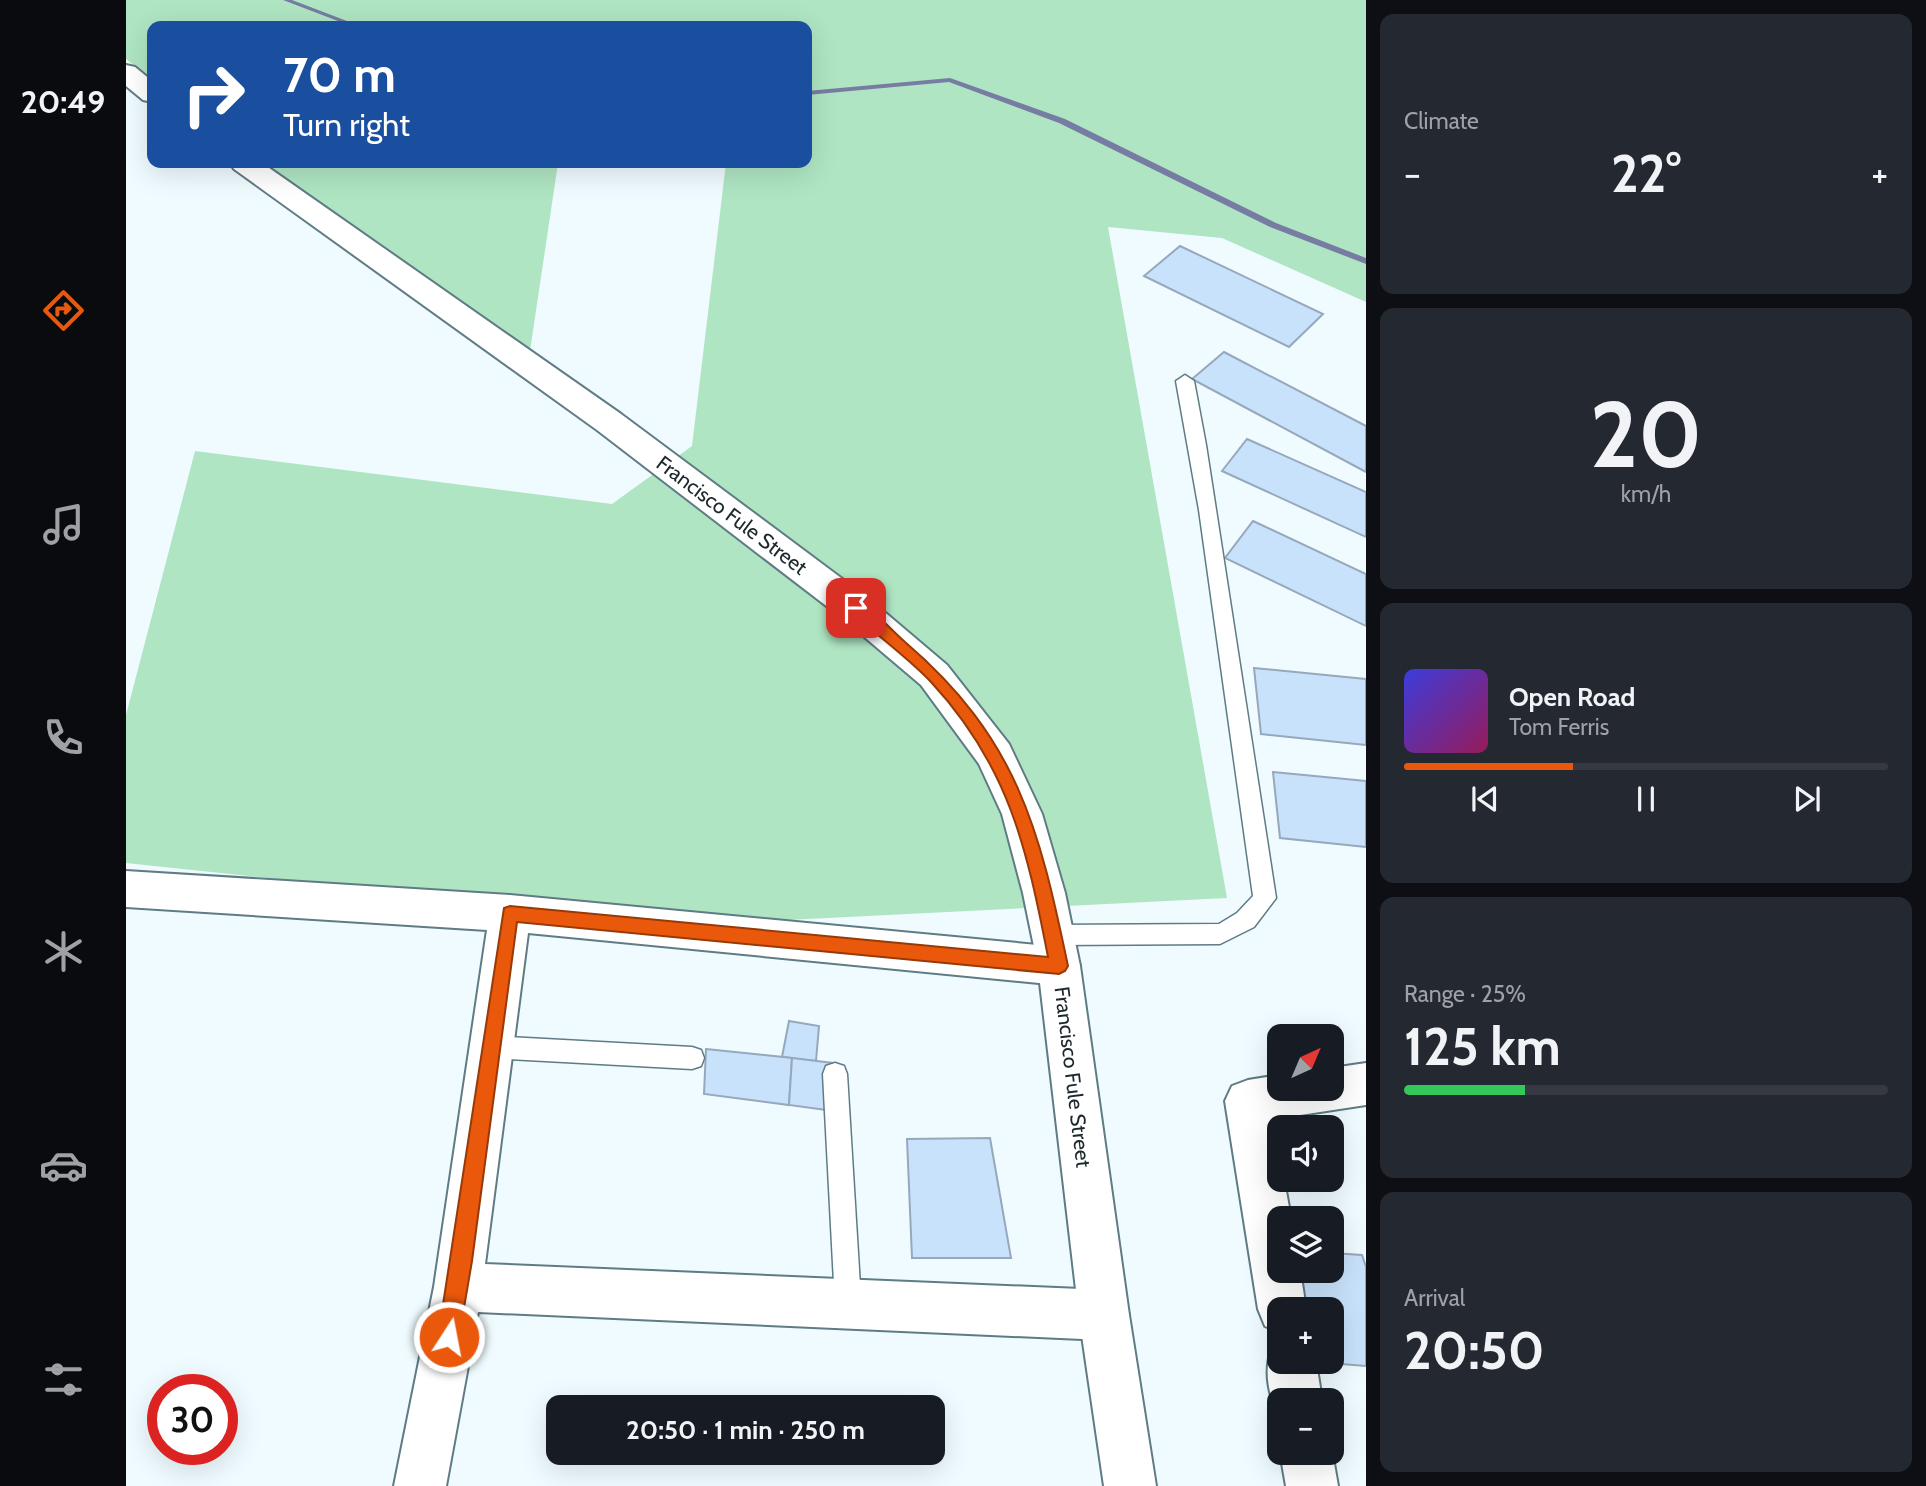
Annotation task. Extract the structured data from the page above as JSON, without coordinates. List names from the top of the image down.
{
  "streets": {
    "street": ["Francisco Fule Street"]
  },
  "north": "top right",
  "page": {
    "tabs": "20:49",
    "tile": [
      "Climate",
      ["20", "km/h"],
      ["Range · 25%", "125 km"],
      ["Arrival", "20:50"]
    ],
    "turn": ["70 m", "Turn right"],
    "heat": ["−", "22°", "+"],
    "song": ["Open Road", "Tom Ferris"],
    "map_buttons": ["+", "−"],
    "limit": "30",
    "trip": "20:50 · 1 min · 250 m"
  }
}
